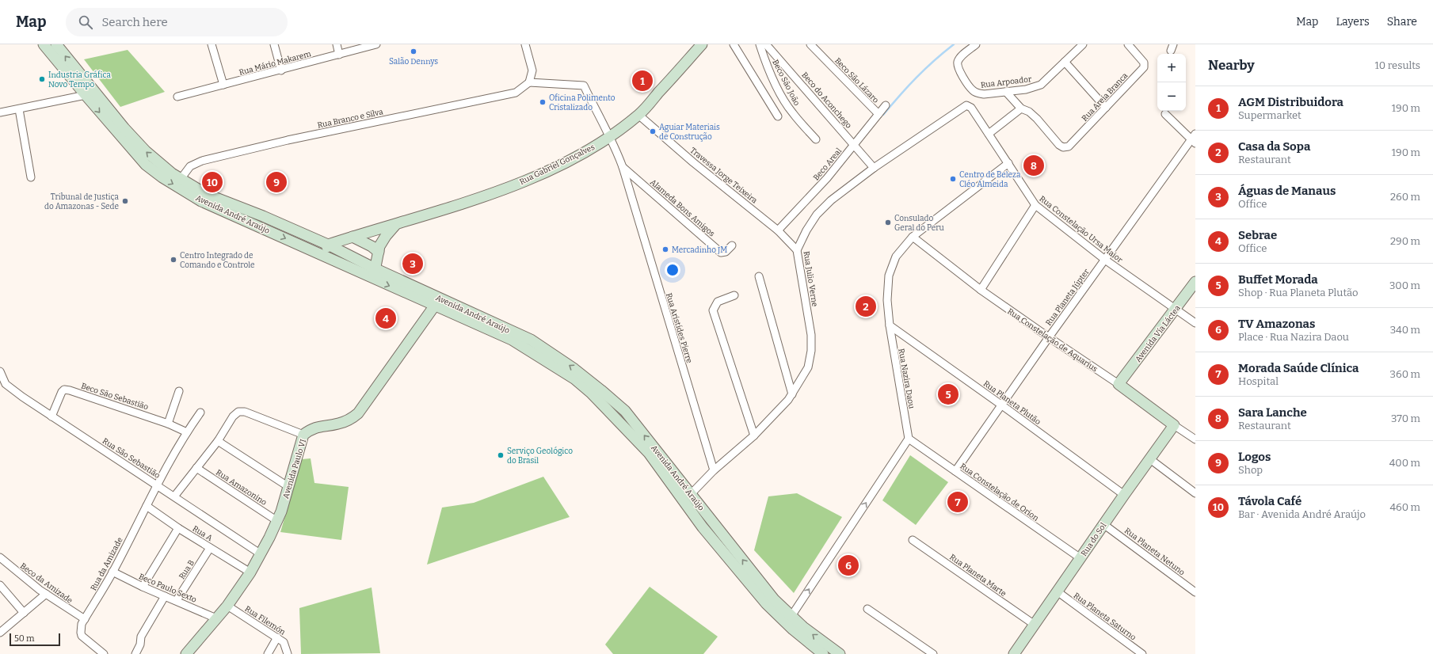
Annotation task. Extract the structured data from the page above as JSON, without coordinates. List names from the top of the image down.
{
  "streets": {
    "main road": [
      "Rua Gabriel Gonçalves",
      "Avenida André Araújo",
      "Avenida Vía Láctea",
      "Rua Constelação de Aquarius",
      "Avenida Paulo VI",
      "Rua do Sol"
    ],
    "street": [
      "Rua Mário Makarem",
      "Beco São Lázaro",
      "Rua Arpoador",
      "Beco São João",
      "Rua Areia Branca",
      "Beco do Aconchego",
      "Rua Branco e Silva",
      "Beco Areal",
      "Travessa Jorge Teixeira",
      "Alameda Bons Amigos",
      "Rua Constelação Ursa Maior",
      "Rua Julio Verne",
      "Rua Planeta Júpter",
      "Rua Aristídes Pierre",
      "Rua Nazira Daou",
      "Beco São Sebastião",
      "Rua Planeta Plutão",
      "Rua São Sebastião",
      "Rua Amazonino",
      "Rua Constelação de Orion",
      "Rua A",
      "Rua Planeta Netuno",
      "Rua da Amizade",
      "Rua B",
      "Rua Planeta Marte",
      "Beco da Amizade",
      "Beco Paulo Sexto",
      "Rua Planeta Saturno",
      "Rua Filemón"
    ]
  },
  "crossings": [
    ["Beco São Lázaro", "Beco Areal"],
    ["Beco do Aconchego", "Beco Areal"],
    ["Beco do Aconchego", "Rua Julio Verne"],
    ["Rua Branco e Silva", "Avenida André Araújo"],
    ["Rua Branco e Silva", "Rua Aristídes Pierre"],
    ["Rua Gabriel Gonçalves", "Travessa Jorge Teixeira"],
    ["Rua Gabriel Gonçalves", "Avenida André Araújo"],
    ["Rua Gabriel Gonçalves", "Rua Aristídes Pierre"],
    ["Beco Areal", "Travessa Jorge Teixeira"],
    ["Travessa Jorge Teixeira", "Rua Julio Verne"],
    ["Alameda Bons Amigos", "Rua Aristídes Pierre"],
    ["Avenida André Araújo", "Rua Julio Verne"],
    ["Avenida André Araújo", "Avenida Paulo VI"],
    ["Rua Constelação Ursa Maior", "Rua Julio Verne"],
    ["Rua Constelação Ursa Maior", "Rua Planeta Júpter"],
    ["Rua Constelação Ursa Maior", "Avenida Vía Láctea"],
    ["Rua Constelação Ursa Maior", "Rua Nazira Daou"],
    ["Rua Julio Verne", "Rua Aristídes Pierre"],
    ["Rua Planeta Júpter", "Rua Constelação de Aquarius"],
    ["Rua Planeta Júpter", "Rua Planeta Plutão"],
    ["Rua Planeta Júpter", "Rua Constelação de Orion"],
    ["Avenida Vía Láctea", "Rua Constelação de Aquarius"],
    ["Rua Constelação de Aquarius", "Rua Nazira Daou"],
    ["Rua Constelação de Aquarius", "Rua do Sol"],
    ["Rua Nazira Daou", "Rua Planeta Plutão"],
    ["Rua Nazira Daou", "Rua Constelação de Orion"],
    ["Beco São Sebastião", "Rua São Sebastião"],
    ["Rua Planeta Plutão", "Rua do Sol"],
    ["Rua São Sebastião", "Avenida Paulo VI"],
    ["Rua São Sebastião", "Rua da Amizade"],
    ["Avenida Paulo VI", "Rua Amazonino"],
    ["Avenida Paulo VI", "Rua A"],
    ["Avenida Paulo VI", "Beco Paulo Sexto"],
    ["Avenida Paulo VI", "Rua Filemón"],
    ["Rua Constelação de Orion", "Rua do Sol"],
    ["Rua A", "Rua da Amizade"],
    ["Rua A", "Rua B"],
    ["Rua do Sol", "Rua Planeta Netuno"],
    ["Rua do Sol", "Rua Planeta Marte"],
    ["Rua do Sol", "Rua Planeta Saturno"],
    ["Rua da Amizade", "Beco da Amizade"],
    ["Rua da Amizade", "Beco Paulo Sexto"],
    ["Rua B", "Beco Paulo Sexto"]
  ],
  "places": [
    "Salão Dennys",
    "Industria Gráfica Novo Tempo",
    "Oficina Polimento Cristalizado",
    "Aguiar Materiais de Construção",
    "Centro de Beleza Cléo Almeida",
    "Tribunal de Justiça do Amazonas - Sede",
    "Consulado Geral do Peru",
    "Mercadinho JM",
    "Centro Integrado de Comando e Controle",
    "Serviço Geológico do Brasil"
  ],
  "scale_bar": "50 m",
  "page": {
    "header": "Map",
    "search": "Search here",
    "nav": ["Map", "Layers", "Share"],
    "heading": ["Nearby", "10 results"],
    "map_buttons": ["+", "−"],
    "pins": [
      "1",
      "8",
      "9",
      "10",
      "3",
      "2",
      "4",
      "5",
      "7",
      "6"
    ],
    "list": [
      {
        "mark": "1",
        "name": "AGM Distribuidora",
        "note": "Supermarket",
        "value": "190 m"
      },
      {
        "mark": "2",
        "name": "Casa da Sopa",
        "note": "Restaurant",
        "value": "190 m"
      },
      {
        "mark": "3",
        "name": "Águas de Manaus",
        "note": "Office",
        "value": "260 m"
      },
      {
        "mark": "4",
        "name": "Sebrae",
        "note": "Office",
        "value": "290 m"
      },
      {
        "mark": "5",
        "name": "Buffet Morada",
        "note": "Shop · Rua Planeta Plutão",
        "value": "300 m"
      },
      {
        "mark": "6",
        "name": "TV Amazonas",
        "note": "Place · Rua Nazira Daou",
        "value": "340 m"
      },
      {
        "mark": "7",
        "name": "Morada Saúde Clínica",
        "note": "Hospital",
        "value": "360 m"
      },
      {
        "mark": "8",
        "name": "Sara Lanche",
        "note": "Restaurant",
        "value": "370 m"
      },
      {
        "mark": "9",
        "name": "Logos",
        "note": "Shop",
        "value": "400 m"
      },
      {
        "mark": "10",
        "name": "Távola Café",
        "note": "Bar · Avenida André Araújo",
        "value": "460 m"
      }
    ],
    "scale": "50 m"
  }
}
